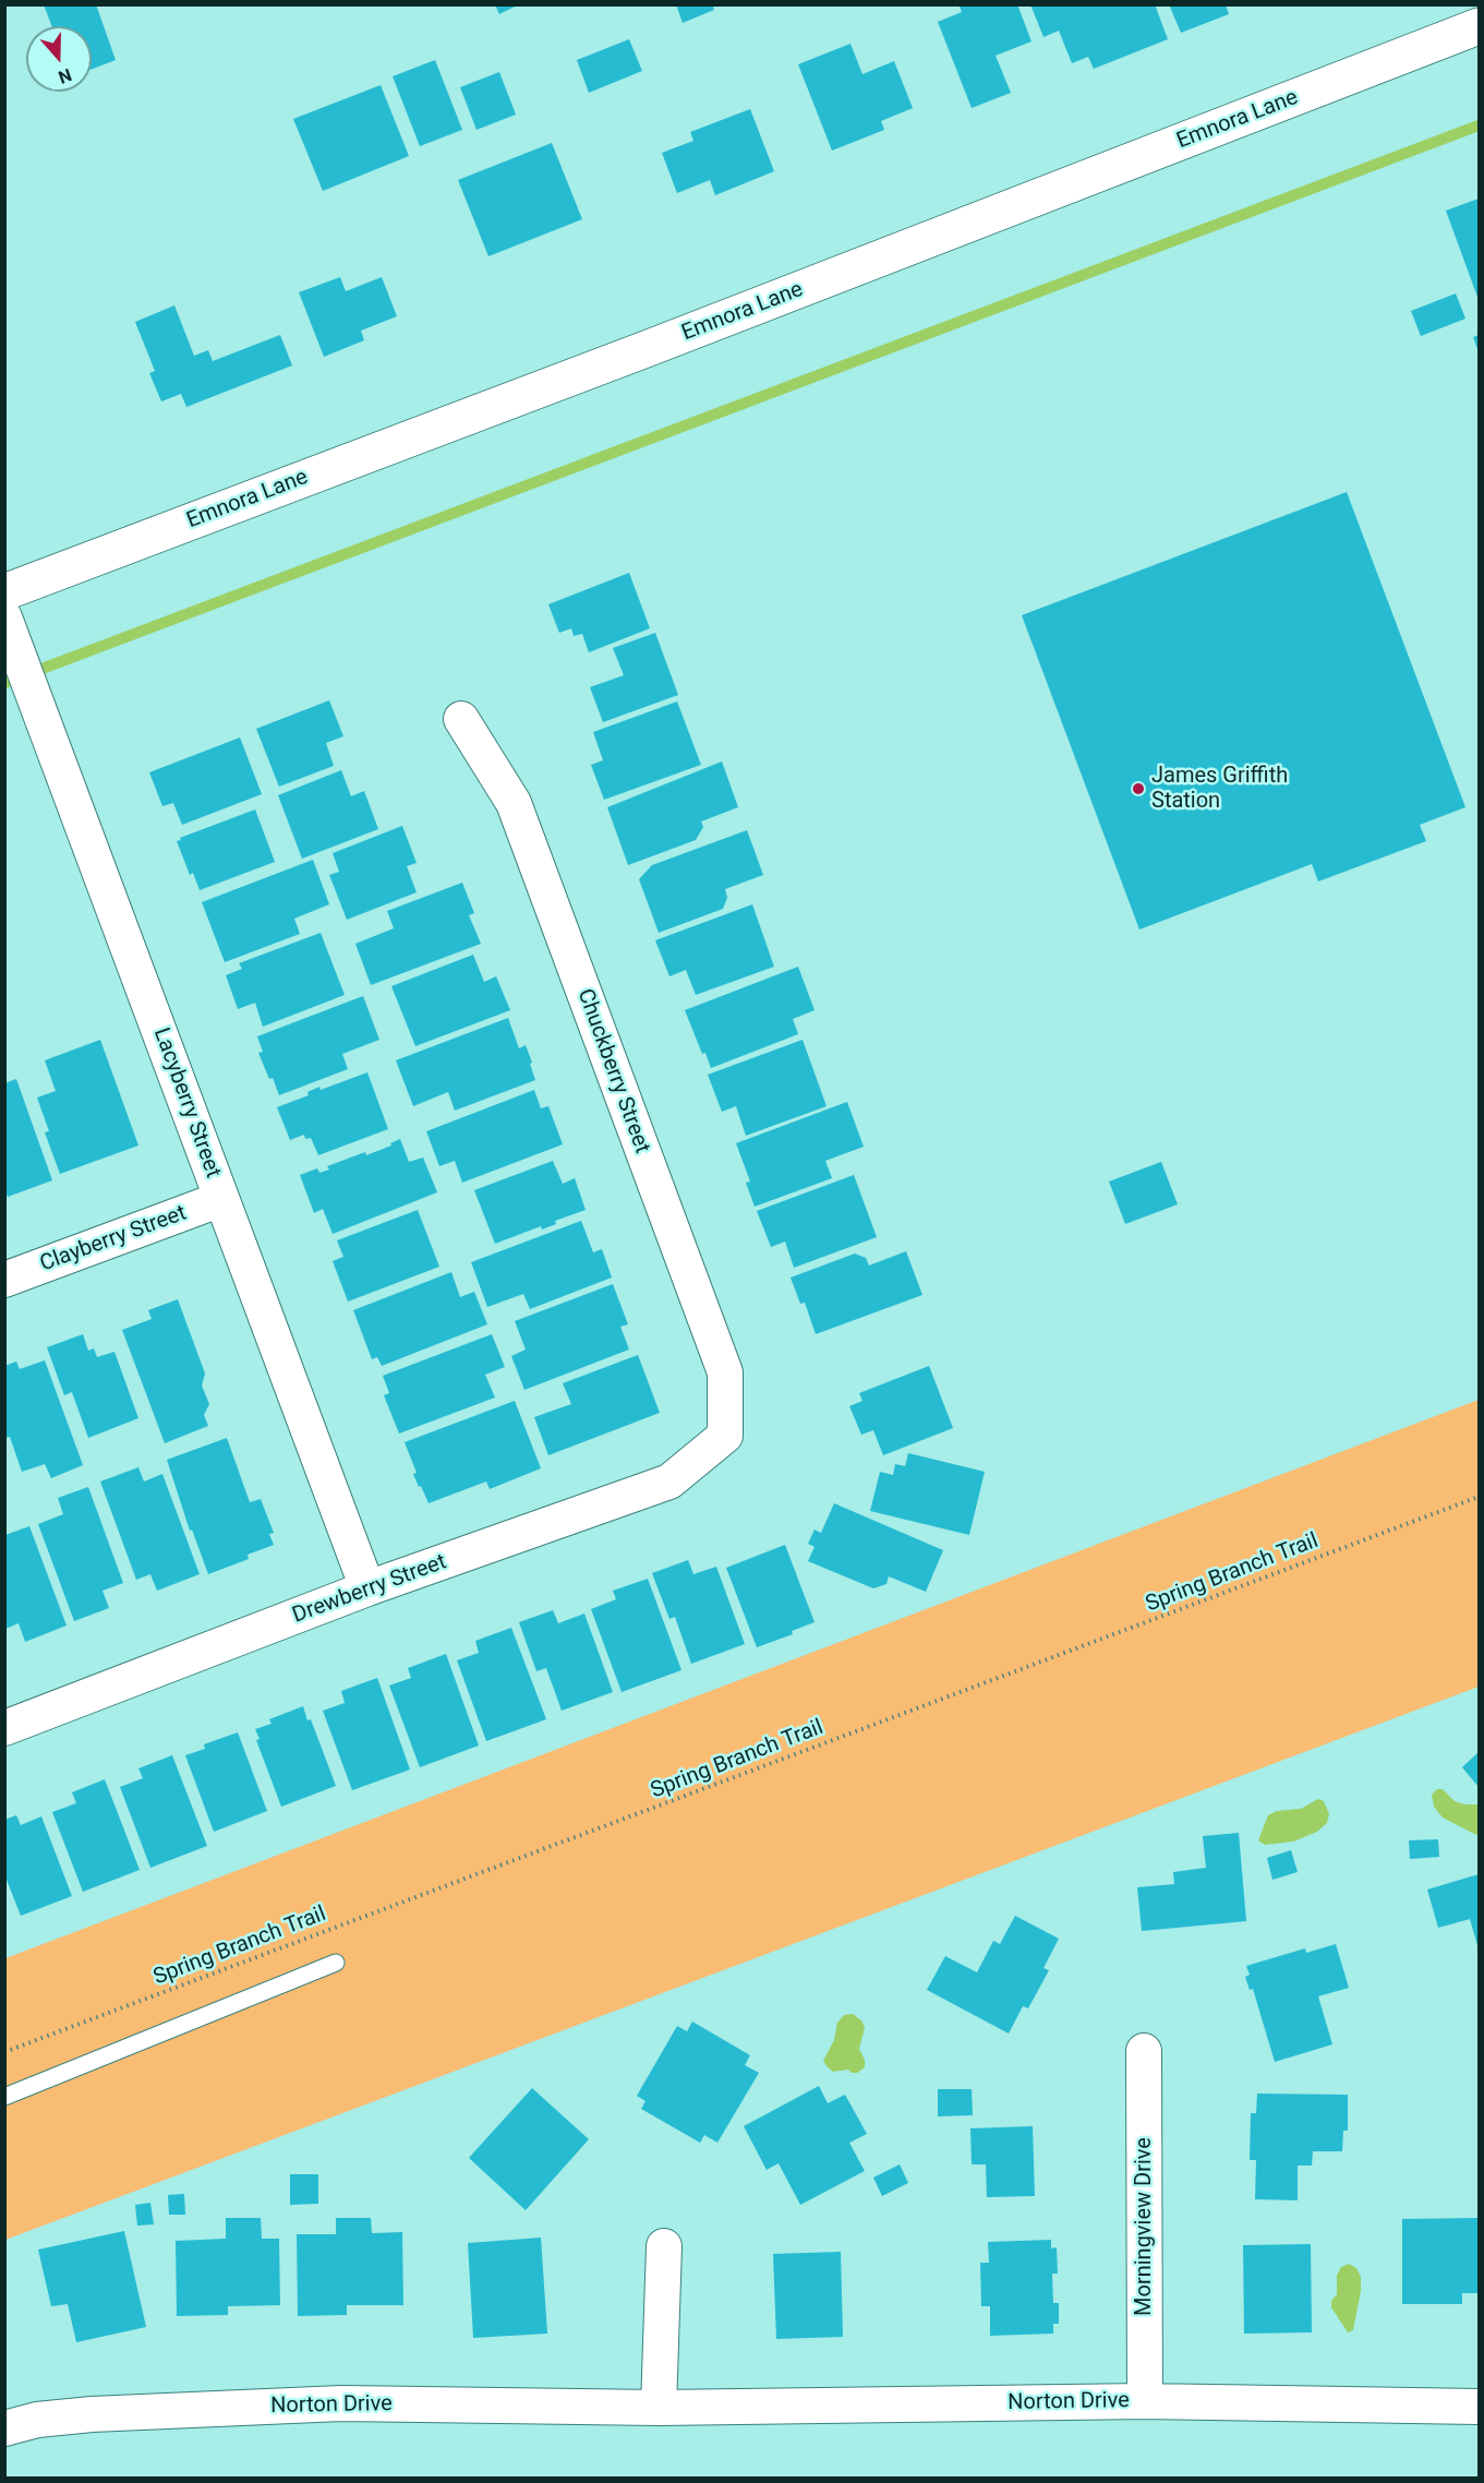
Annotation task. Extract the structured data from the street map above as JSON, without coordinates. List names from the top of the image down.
{
  "streets": {
    "street": [
      "Emnora Lane",
      "Chuckberry Street",
      "Lacyberry Street",
      "Clayberry Street",
      "Drewberry Street",
      "Morningview Drive",
      "Norton Drive"
    ],
    "path": ["Spring Branch Trail"]
  },
  "crossings": [
    ["Chuckberry Street", "Drewberry Street"],
    ["Lacyberry Street", "Clayberry Street"],
    ["Lacyberry Street", "Drewberry Street"],
    ["Morningview Drive", "Norton Drive"]
  ],
  "places": ["James Griffith Station"],
  "north": "bottom"
}
